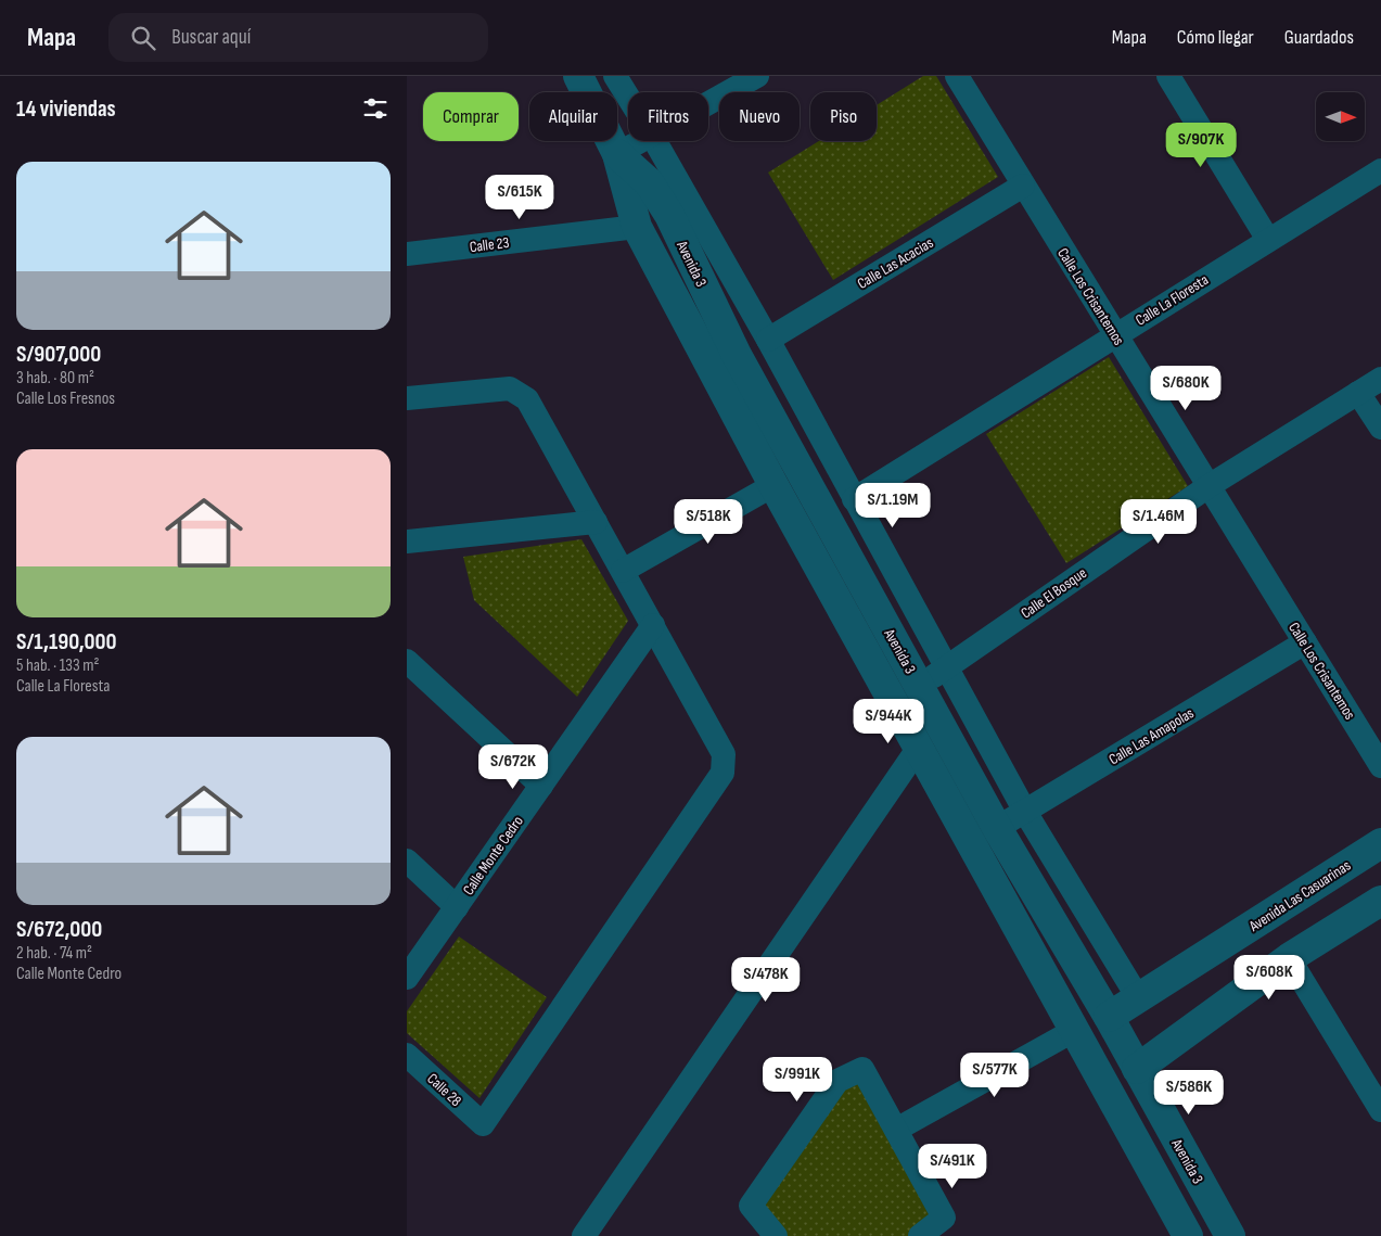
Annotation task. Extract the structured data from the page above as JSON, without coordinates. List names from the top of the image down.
{
  "streets": {
    "street": [
      "Calle 23",
      "Calle Las Acacias",
      "Avenida 3",
      "Calle Los Crisantemos",
      "Calle La Floresta",
      "Calle El Bosque",
      "Calle Las Amapolas",
      "Calle Monte Cedro",
      "Avenida Las Casuarinas",
      "Calle 28"
    ]
  },
  "crossings": [
    ["Calle 23", "Avenida 3"],
    ["Calle Las Acacias", "Calle Los Crisantemos"],
    ["Avenida 3", "Calle El Bosque"],
    ["Avenida 3", "Calle Las Amapolas"],
    ["Avenida 3", "Avenida Las Casuarinas"],
    ["Calle Los Crisantemos", "Calle La Floresta"],
    ["Calle Los Crisantemos", "Calle El Bosque"],
    ["Calle Los Crisantemos", "Calle Las Amapolas"],
    ["Calle Monte Cedro", "Calle 28"]
  ],
  "north": "right",
  "page": {
    "header": "Mapa",
    "search": "Buscar aquí",
    "nav": ["Mapa", "Cómo llegar", "Guardados"],
    "heading": "14 viviendas",
    "chip": [
      "Comprar",
      "Alquilar",
      "Filtros",
      "Nuevo",
      "Piso"
    ],
    "price": [
      "S/907K",
      "S/615K",
      "S/680K",
      "S/1.19M",
      "S/518K",
      "S/1.46M",
      "S/944K",
      "S/672K",
      "S/608K",
      "S/478K",
      "S/577K",
      "S/991K",
      "S/586K",
      "S/491K"
    ],
    "list": [
      {
        "name": "S/907,000",
        "note": "3 hab. · 80 m² · Calle Los Fresnos"
      },
      {
        "name": "S/1,190,000",
        "note": "5 hab. · 133 m² · Calle La Floresta"
      },
      {
        "name": "S/672,000",
        "note": "2 hab. · 74 m² · Calle Monte Cedro"
      }
    ]
  }
}
